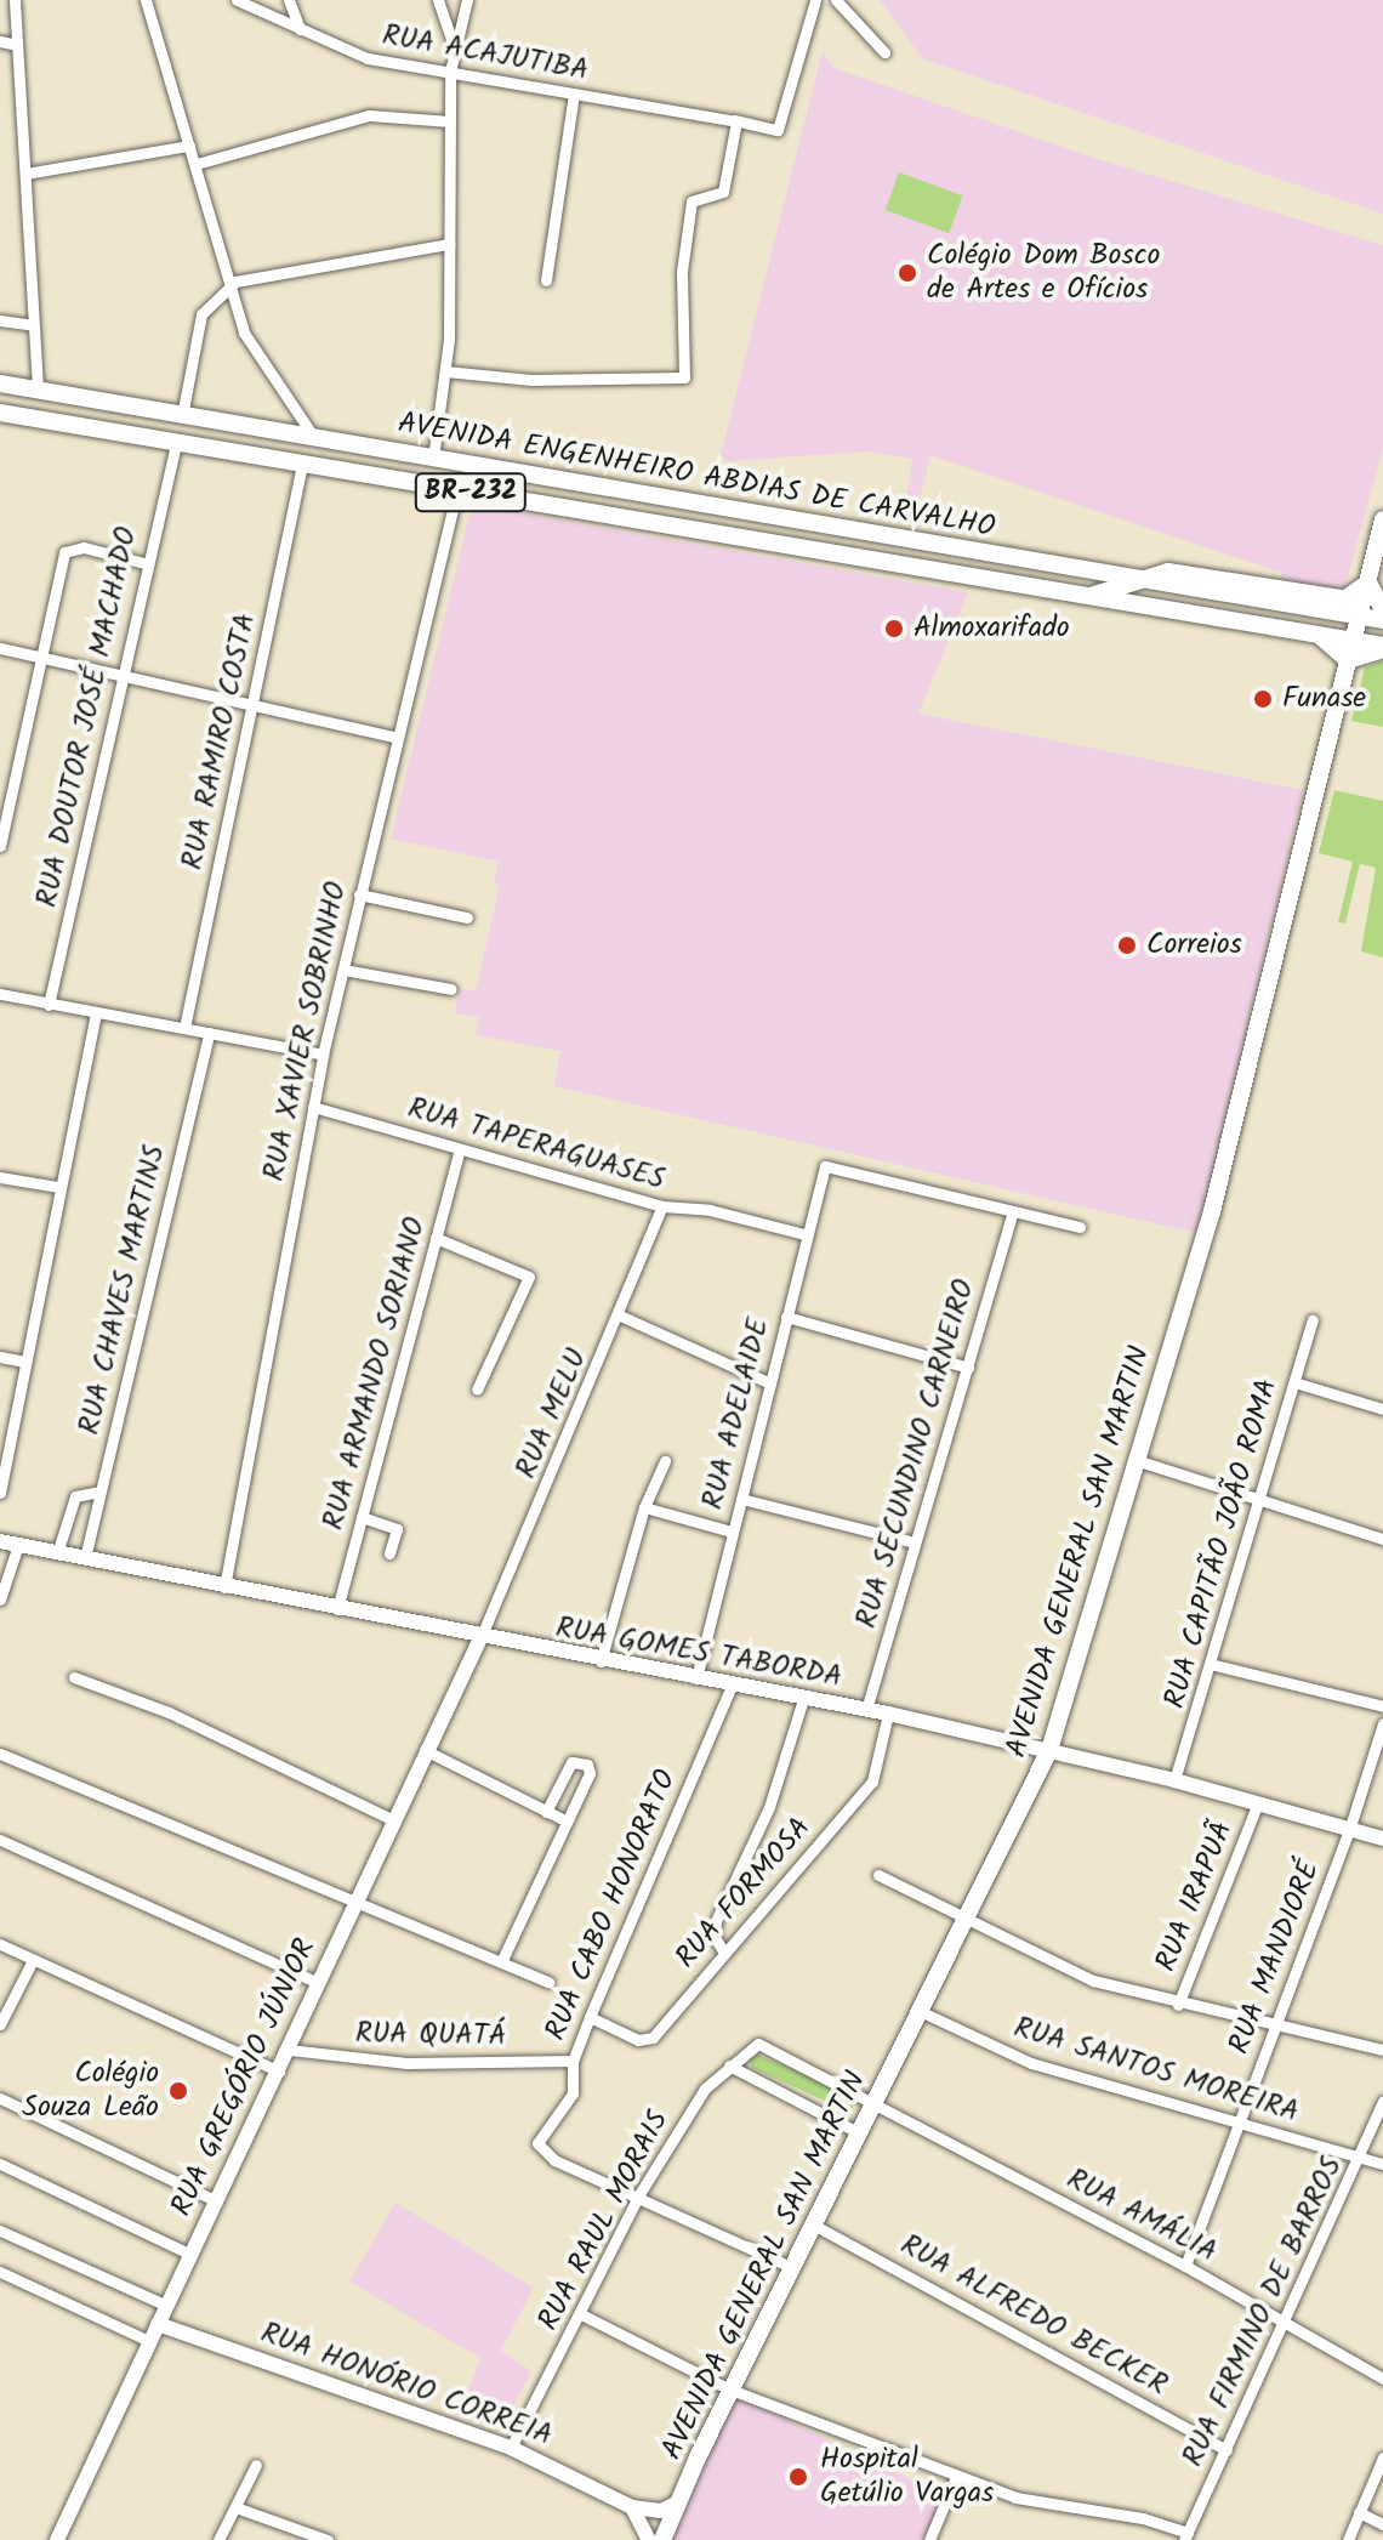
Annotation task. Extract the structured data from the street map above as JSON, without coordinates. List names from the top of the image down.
{
  "streets": {
    "main road": [
      "AVENIDA ENGENHEIRO ABDIAS DE CARVALHO",
      "BR-232",
      "AVENIDA GENERAL SAN MARTIN",
      "RUA GOMES TABORDA",
      "RUA GREGÓRIO JÚNIOR",
      "RUA HONÓRIO CORREIA"
    ],
    "street": [
      "RUA ACAJUTIBA",
      "RUA DOUTOR JOSÉ MACHADO",
      "RUA RAMIRO COSTA",
      "RUA XAVIER SOBRINHO",
      "RUA TAPERAGUASES",
      "RUA CHAVES MARTINS",
      "RUA ARMANDO SORIANO",
      "RUA MELU",
      "RUA ADELAIDE",
      "RUA SECUNDINO CARNEIRO",
      "RUA CAPITÃO JOÃO ROMA",
      "RUA FORMOSA",
      "RUA IRAPUÃ",
      "RUA CABO HONORATO",
      "RUA MANDIORÉ",
      "RUA QUATÁ",
      "RUA SANTOS MOREIRA",
      "RUA AMÁLIA",
      "RUA RAUL MORAIS",
      "RUA FIRMINO DE BARROS",
      "RUA ALFREDO BECKER"
    ]
  },
  "crossings": [
    ["AVENIDA ENGENHEIRO ABDIAS DE CARVALHO", "RUA DOUTOR JOSÉ MACHADO"],
    ["AVENIDA ENGENHEIRO ABDIAS DE CARVALHO", "RUA RAMIRO COSTA"],
    ["AVENIDA ENGENHEIRO ABDIAS DE CARVALHO", "RUA XAVIER SOBRINHO"],
    ["AVENIDA ENGENHEIRO ABDIAS DE CARVALHO", "AVENIDA GENERAL SAN MARTIN"],
    ["RUA XAVIER SOBRINHO", "RUA TAPERAGUASES"],
    ["RUA XAVIER SOBRINHO", "RUA GOMES TABORDA"],
    ["RUA TAPERAGUASES", "RUA ARMANDO SORIANO"],
    ["RUA TAPERAGUASES", "RUA MELU"],
    ["RUA TAPERAGUASES", "RUA ADELAIDE"],
    ["RUA CHAVES MARTINS", "RUA GOMES TABORDA"],
    ["RUA ARMANDO SORIANO", "RUA GOMES TABORDA"],
    ["RUA MELU", "RUA GOMES TABORDA"],
    ["RUA MELU", "RUA GREGÓRIO JÚNIOR"],
    ["RUA ADELAIDE", "RUA SECUNDINO CARNEIRO"],
    ["RUA ADELAIDE", "RUA GOMES TABORDA"],
    ["RUA SECUNDINO CARNEIRO", "RUA GOMES TABORDA"],
    ["RUA CAPITÃO JOÃO ROMA", "RUA GOMES TABORDA"],
    ["AVENIDA GENERAL SAN MARTIN", "RUA GOMES TABORDA"],
    ["AVENIDA GENERAL SAN MARTIN", "RUA SANTOS MOREIRA"],
    ["AVENIDA GENERAL SAN MARTIN", "RUA AMÁLIA"],
    ["AVENIDA GENERAL SAN MARTIN", "RUA ALFREDO BECKER"],
    ["RUA GOMES TABORDA", "RUA FORMOSA"],
    ["RUA GOMES TABORDA", "RUA IRAPUÃ"],
    ["RUA GOMES TABORDA", "RUA CABO HONORATO"],
    ["RUA GOMES TABORDA", "RUA MANDIORÉ"],
    ["RUA GOMES TABORDA", "RUA GREGÓRIO JÚNIOR"],
    ["RUA FORMOSA", "RUA CABO HONORATO"],
    ["RUA CABO HONORATO", "RUA QUATÁ"],
    ["RUA CABO HONORATO", "RUA RAUL MORAIS"],
    ["RUA MANDIORÉ", "RUA SANTOS MOREIRA"],
    ["RUA MANDIORÉ", "RUA AMÁLIA"],
    ["RUA QUATÁ", "RUA GREGÓRIO JÚNIOR"],
    ["RUA SANTOS MOREIRA", "RUA FIRMINO DE BARROS"],
    ["RUA GREGÓRIO JÚNIOR", "RUA HONÓRIO CORREIA"],
    ["RUA AMÁLIA", "RUA RAUL MORAIS"],
    ["RUA AMÁLIA", "RUA FIRMINO DE BARROS"],
    ["RUA RAUL MORAIS", "RUA HONÓRIO CORREIA"],
    ["RUA FIRMINO DE BARROS", "RUA ALFREDO BECKER"]
  ],
  "places": [
    "Colégio Dom Bosco de Artes e Ofícios",
    "Almoxarifado",
    "Funase",
    "Correios",
    "Colégio Souza Leão",
    "Hospital Getúlio Vargas"
  ]
}
